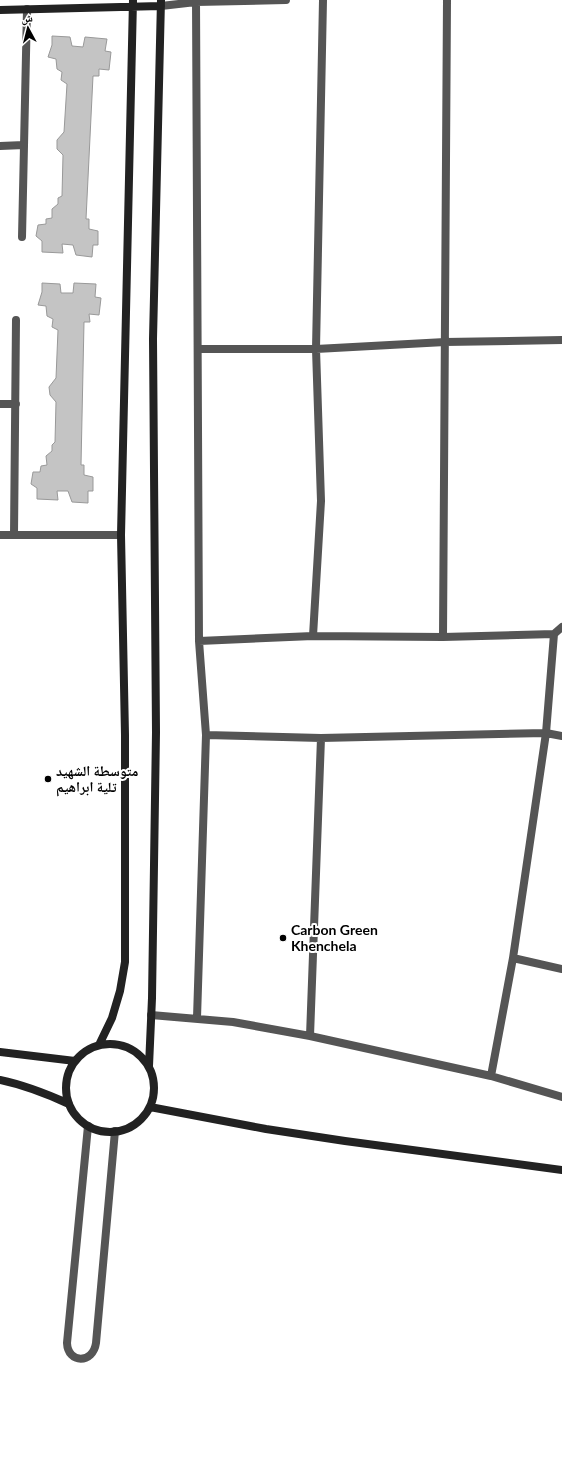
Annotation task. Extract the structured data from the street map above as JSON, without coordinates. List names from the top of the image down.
{
  "places": ["متوسطة الشهيد تلية ابراهيم", "Carbon Green Khenchela"],
  "north": "top"
}
